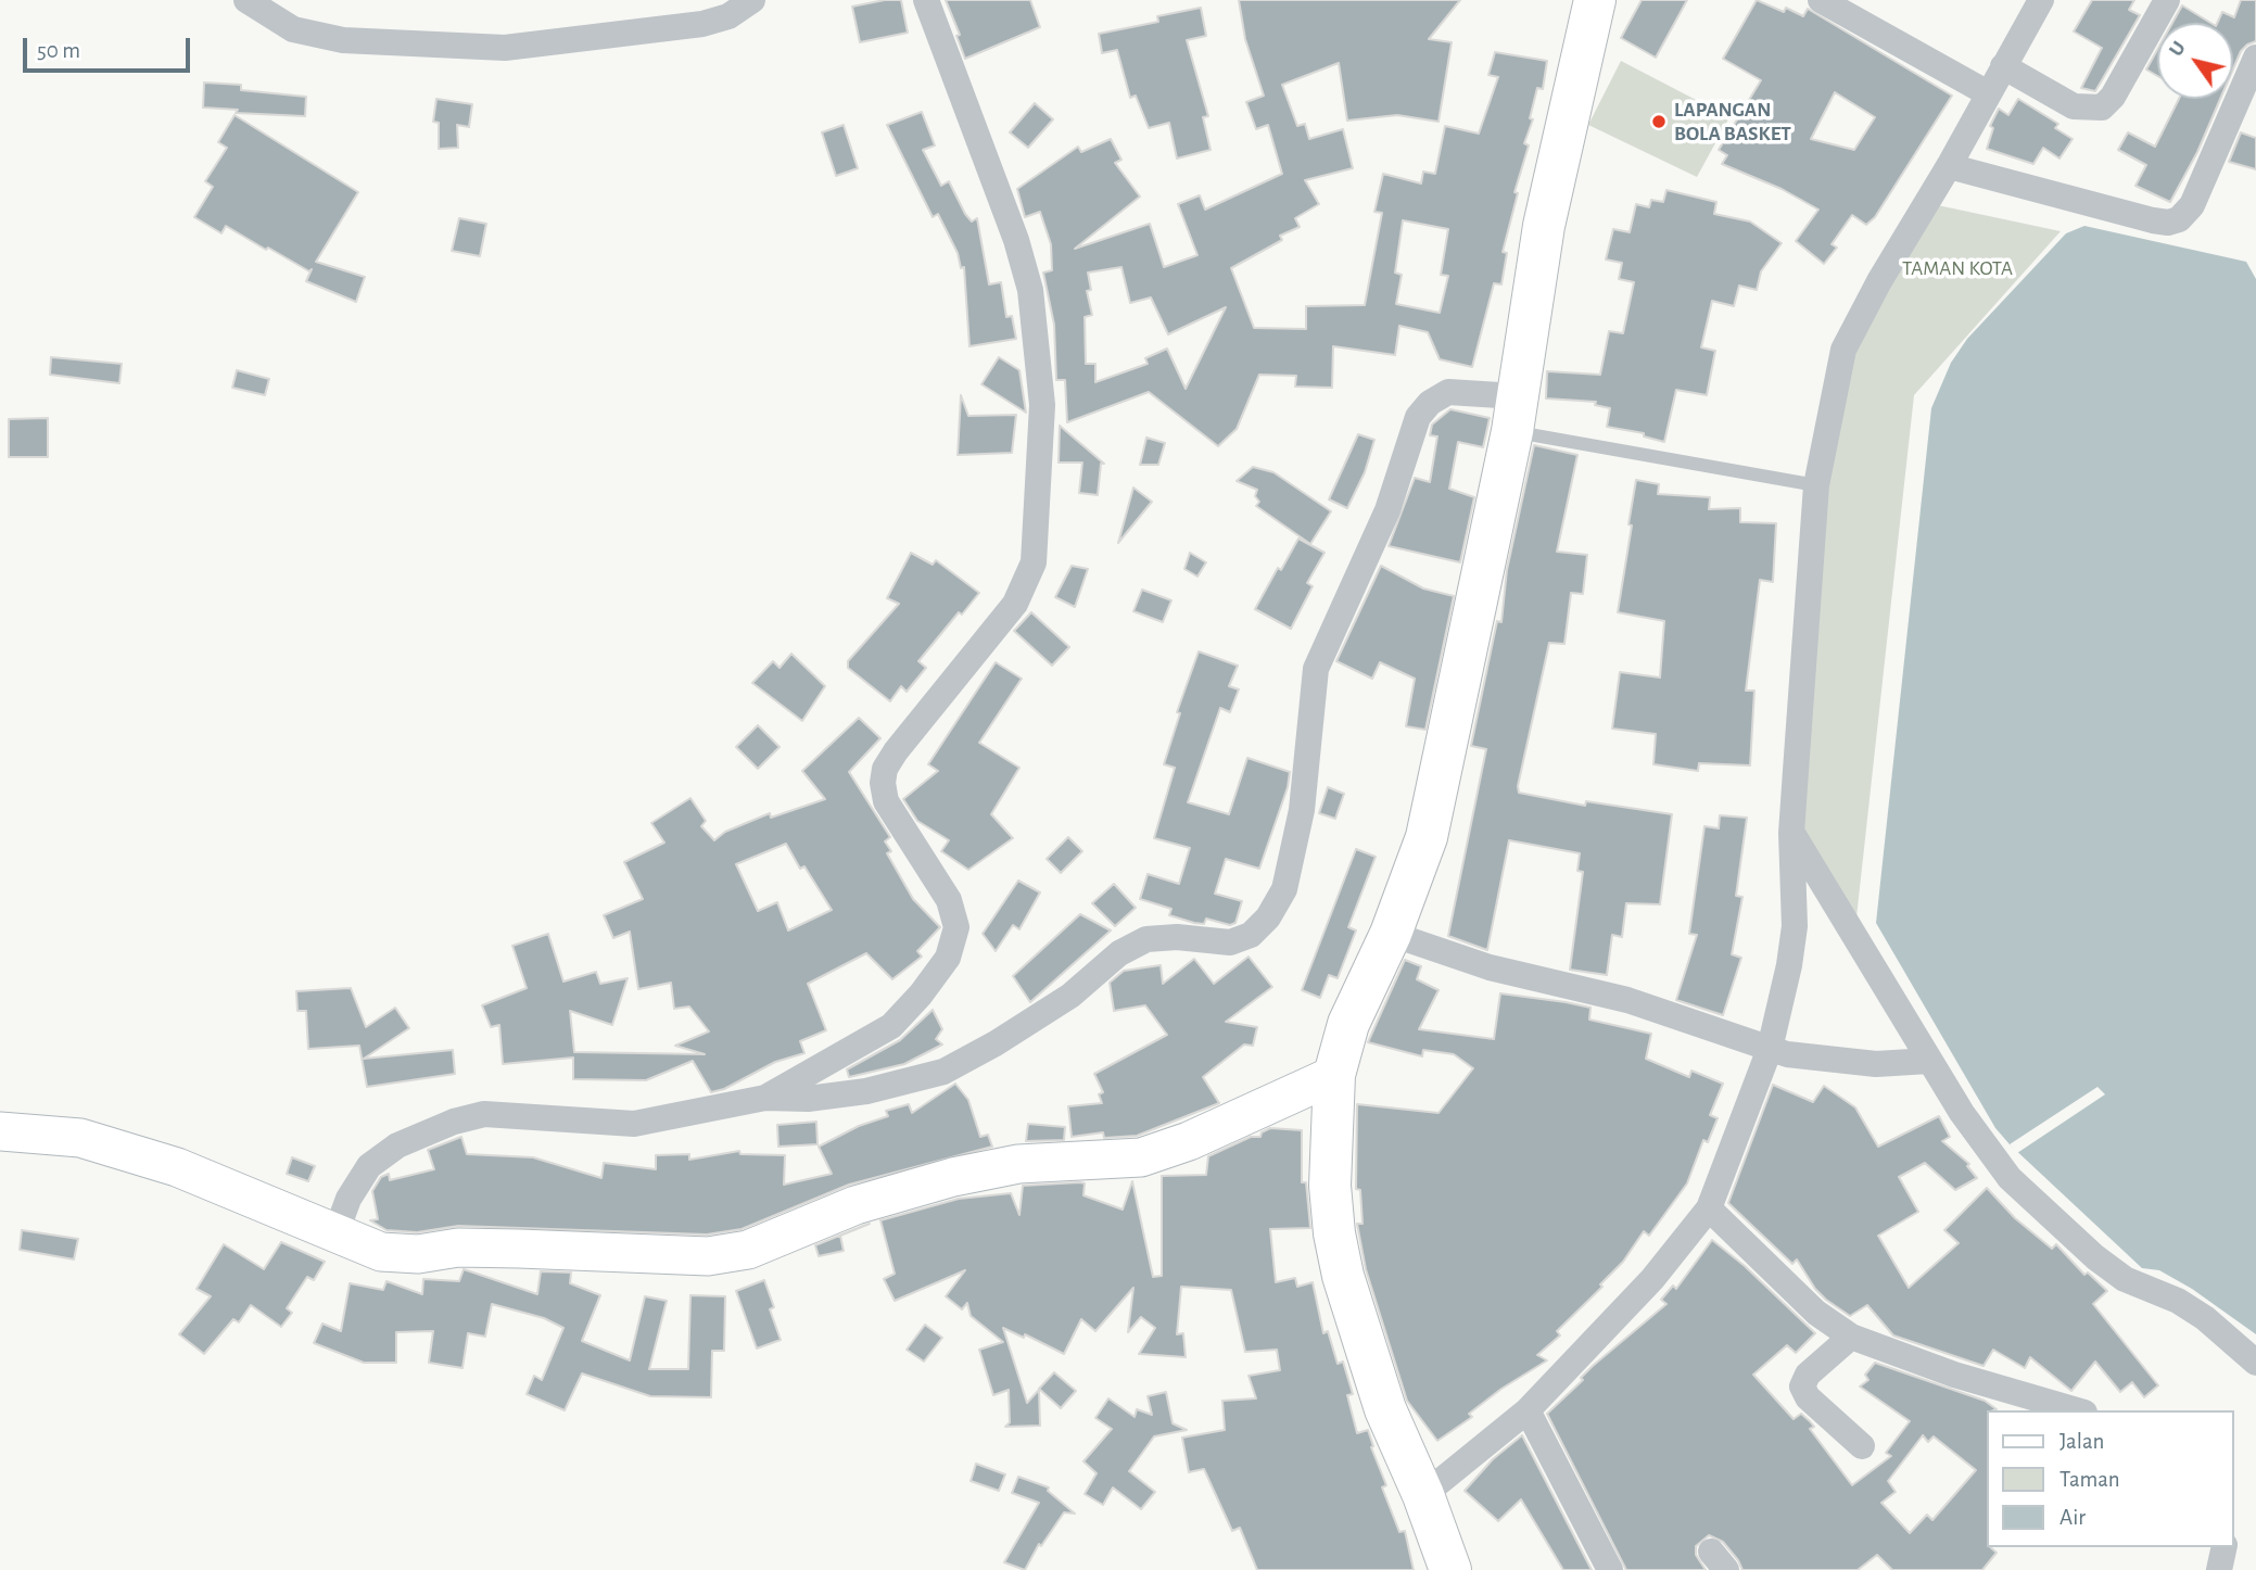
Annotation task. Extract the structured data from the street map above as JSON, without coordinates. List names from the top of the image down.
{
  "parks": ["TAMAN KOTA"],
  "places": ["LAPANGAN BOLA BASKET"],
  "legend": ["Jalan", "Taman", "Air"],
  "scale_bar": "50 m",
  "north": "top left"
}
